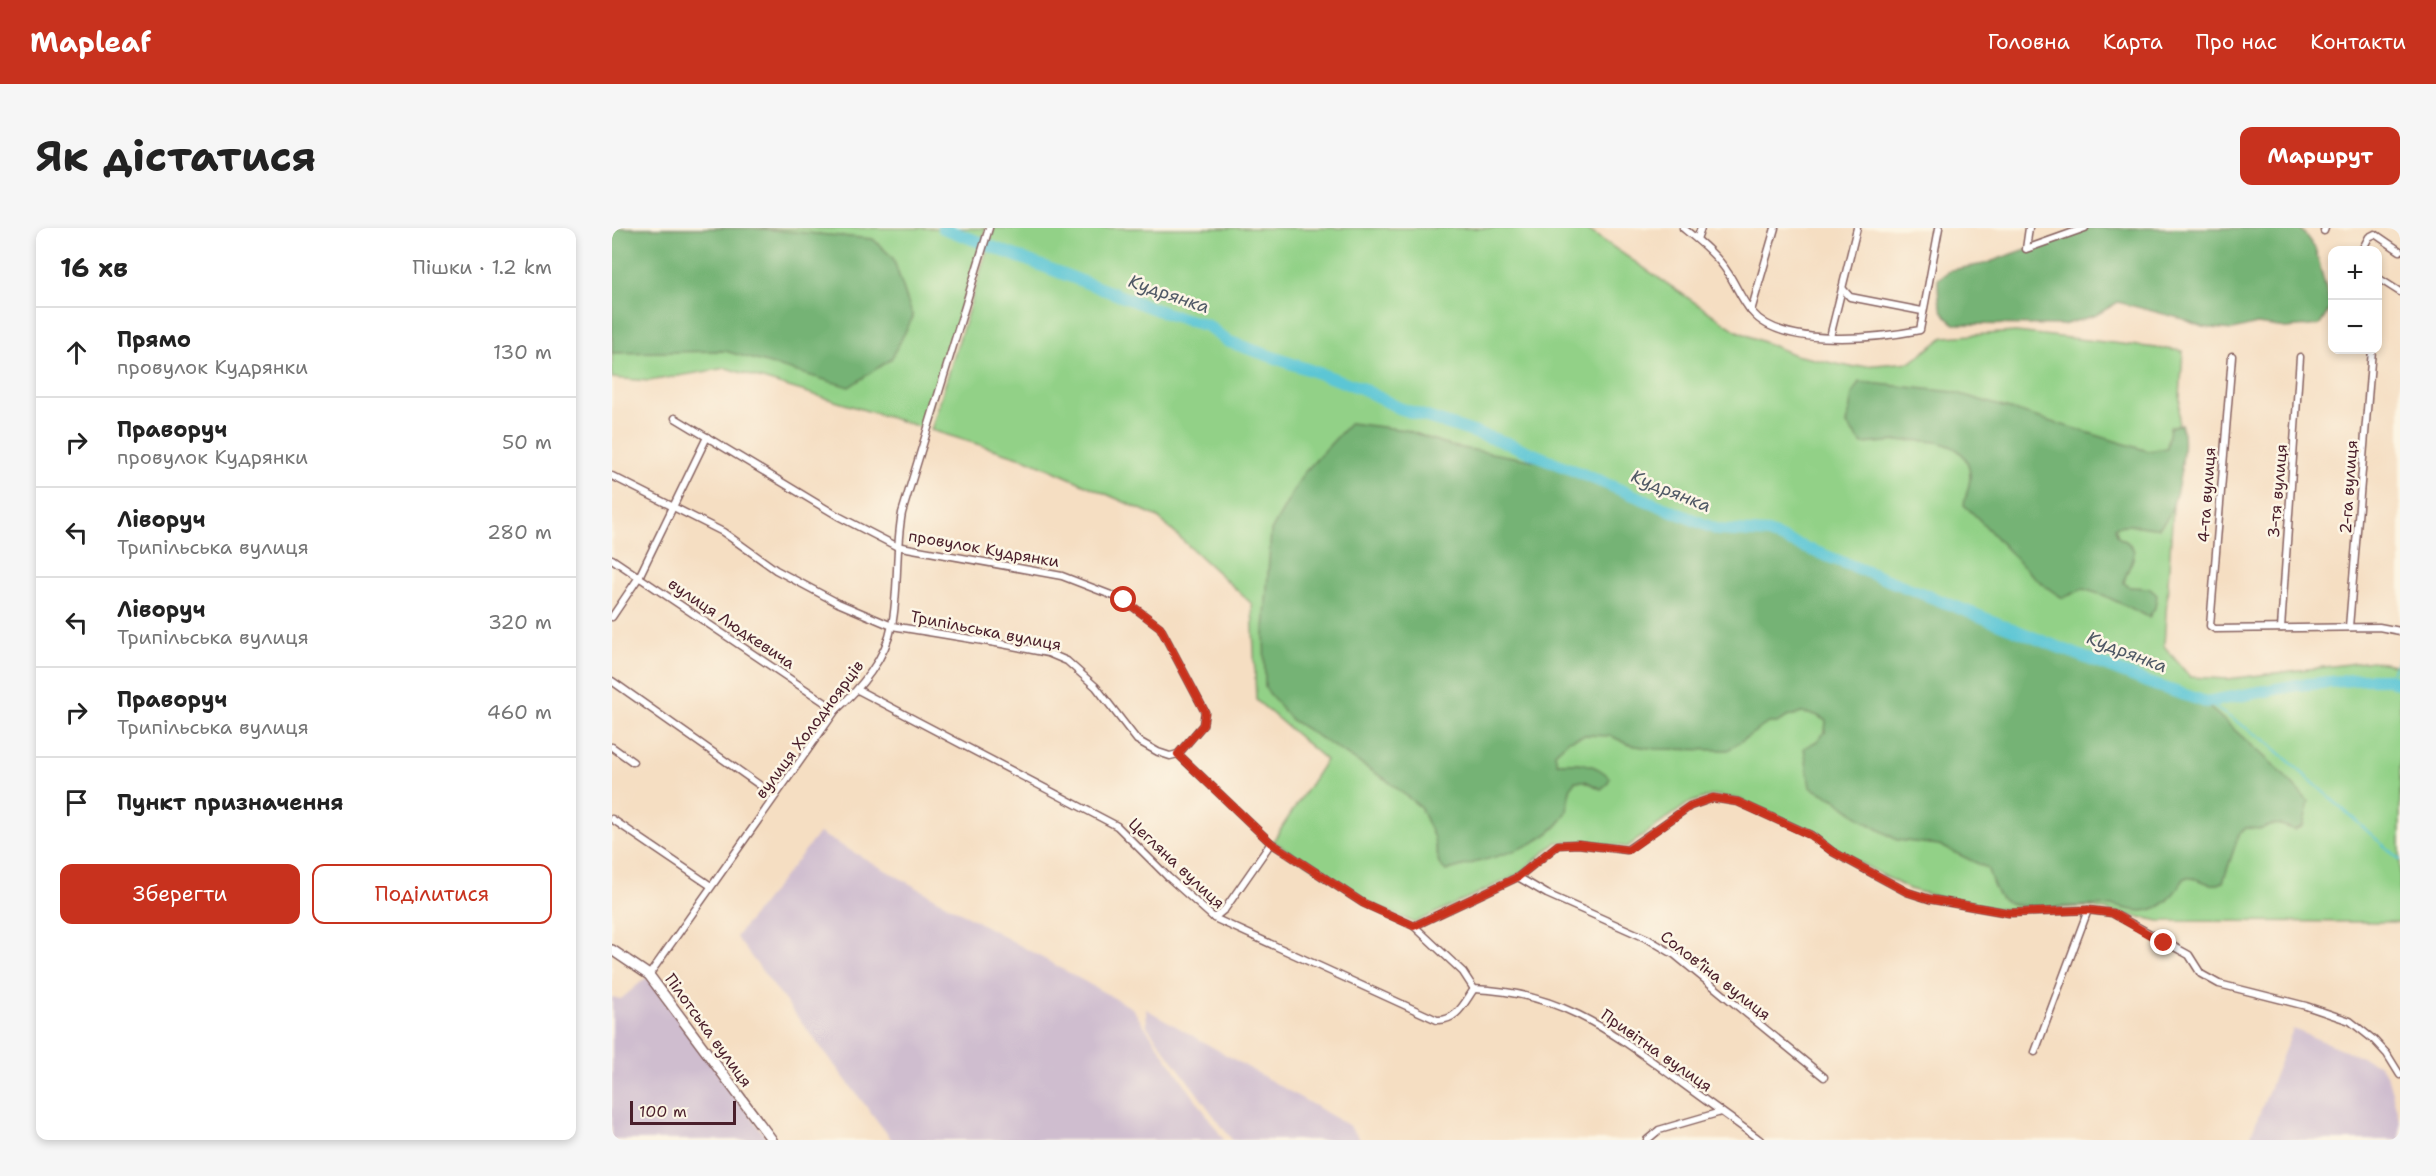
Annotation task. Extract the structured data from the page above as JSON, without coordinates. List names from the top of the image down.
{
  "streets": {
    "street": [
      "2-га вулиця",
      "3-тя вулиця",
      "4-та вулиця",
      "провулок Кудрянки",
      "вулиця Людкевича",
      "Трипільська вулиця",
      "вулиця Холодноярців",
      "Цегляна вулиця",
      "Соловʼїна вулиця",
      "Пілотська вулиця",
      "Привітна вулиця"
    ]
  },
  "crossings": [
    ["3-тя вулиця", "4-та вулиця"],
    ["провулок Кудрянки", "Трипільська вулиця"],
    ["провулок Кудрянки", "вулиця Холодноярців"],
    ["вулиця Людкевича", "вулиця Холодноярців"],
    ["Трипільська вулиця", "вулиця Холодноярців"],
    ["вулиця Холодноярців", "Цегляна вулиця"],
    ["вулиця Холодноярців", "Пілотська вулиця"],
    ["Цегляна вулиця", "Привітна вулиця"]
  ],
  "water": ["Кудрянка"],
  "scale_bar": "100 m",
  "page": {
    "header": "Mapleaf",
    "nav": [
      "Головна",
      "Карта",
      "Про нас",
      "Контакти"
    ],
    "buttons": [
      "Маршрут",
      ["Зберегти", "Поділитися"]
    ],
    "title": "Як дістатися",
    "heading": ["16 хв", "Пішки · 1.2 km"],
    "map_buttons": ["+", "−"],
    "list": [
      ["Прямо", "провулок Кудрянки", "130 m"],
      ["Праворуч", "провулок Кудрянки", "50 m"],
      ["Ліворуч", "Трипільська вулиця", "280 m"],
      ["Ліворуч", "Трипільська вулиця", "320 m"],
      ["Праворуч", "Трипільська вулиця", "460 m"],
      "Пункт призначення"
    ],
    "scale": "100 m"
  }
}
